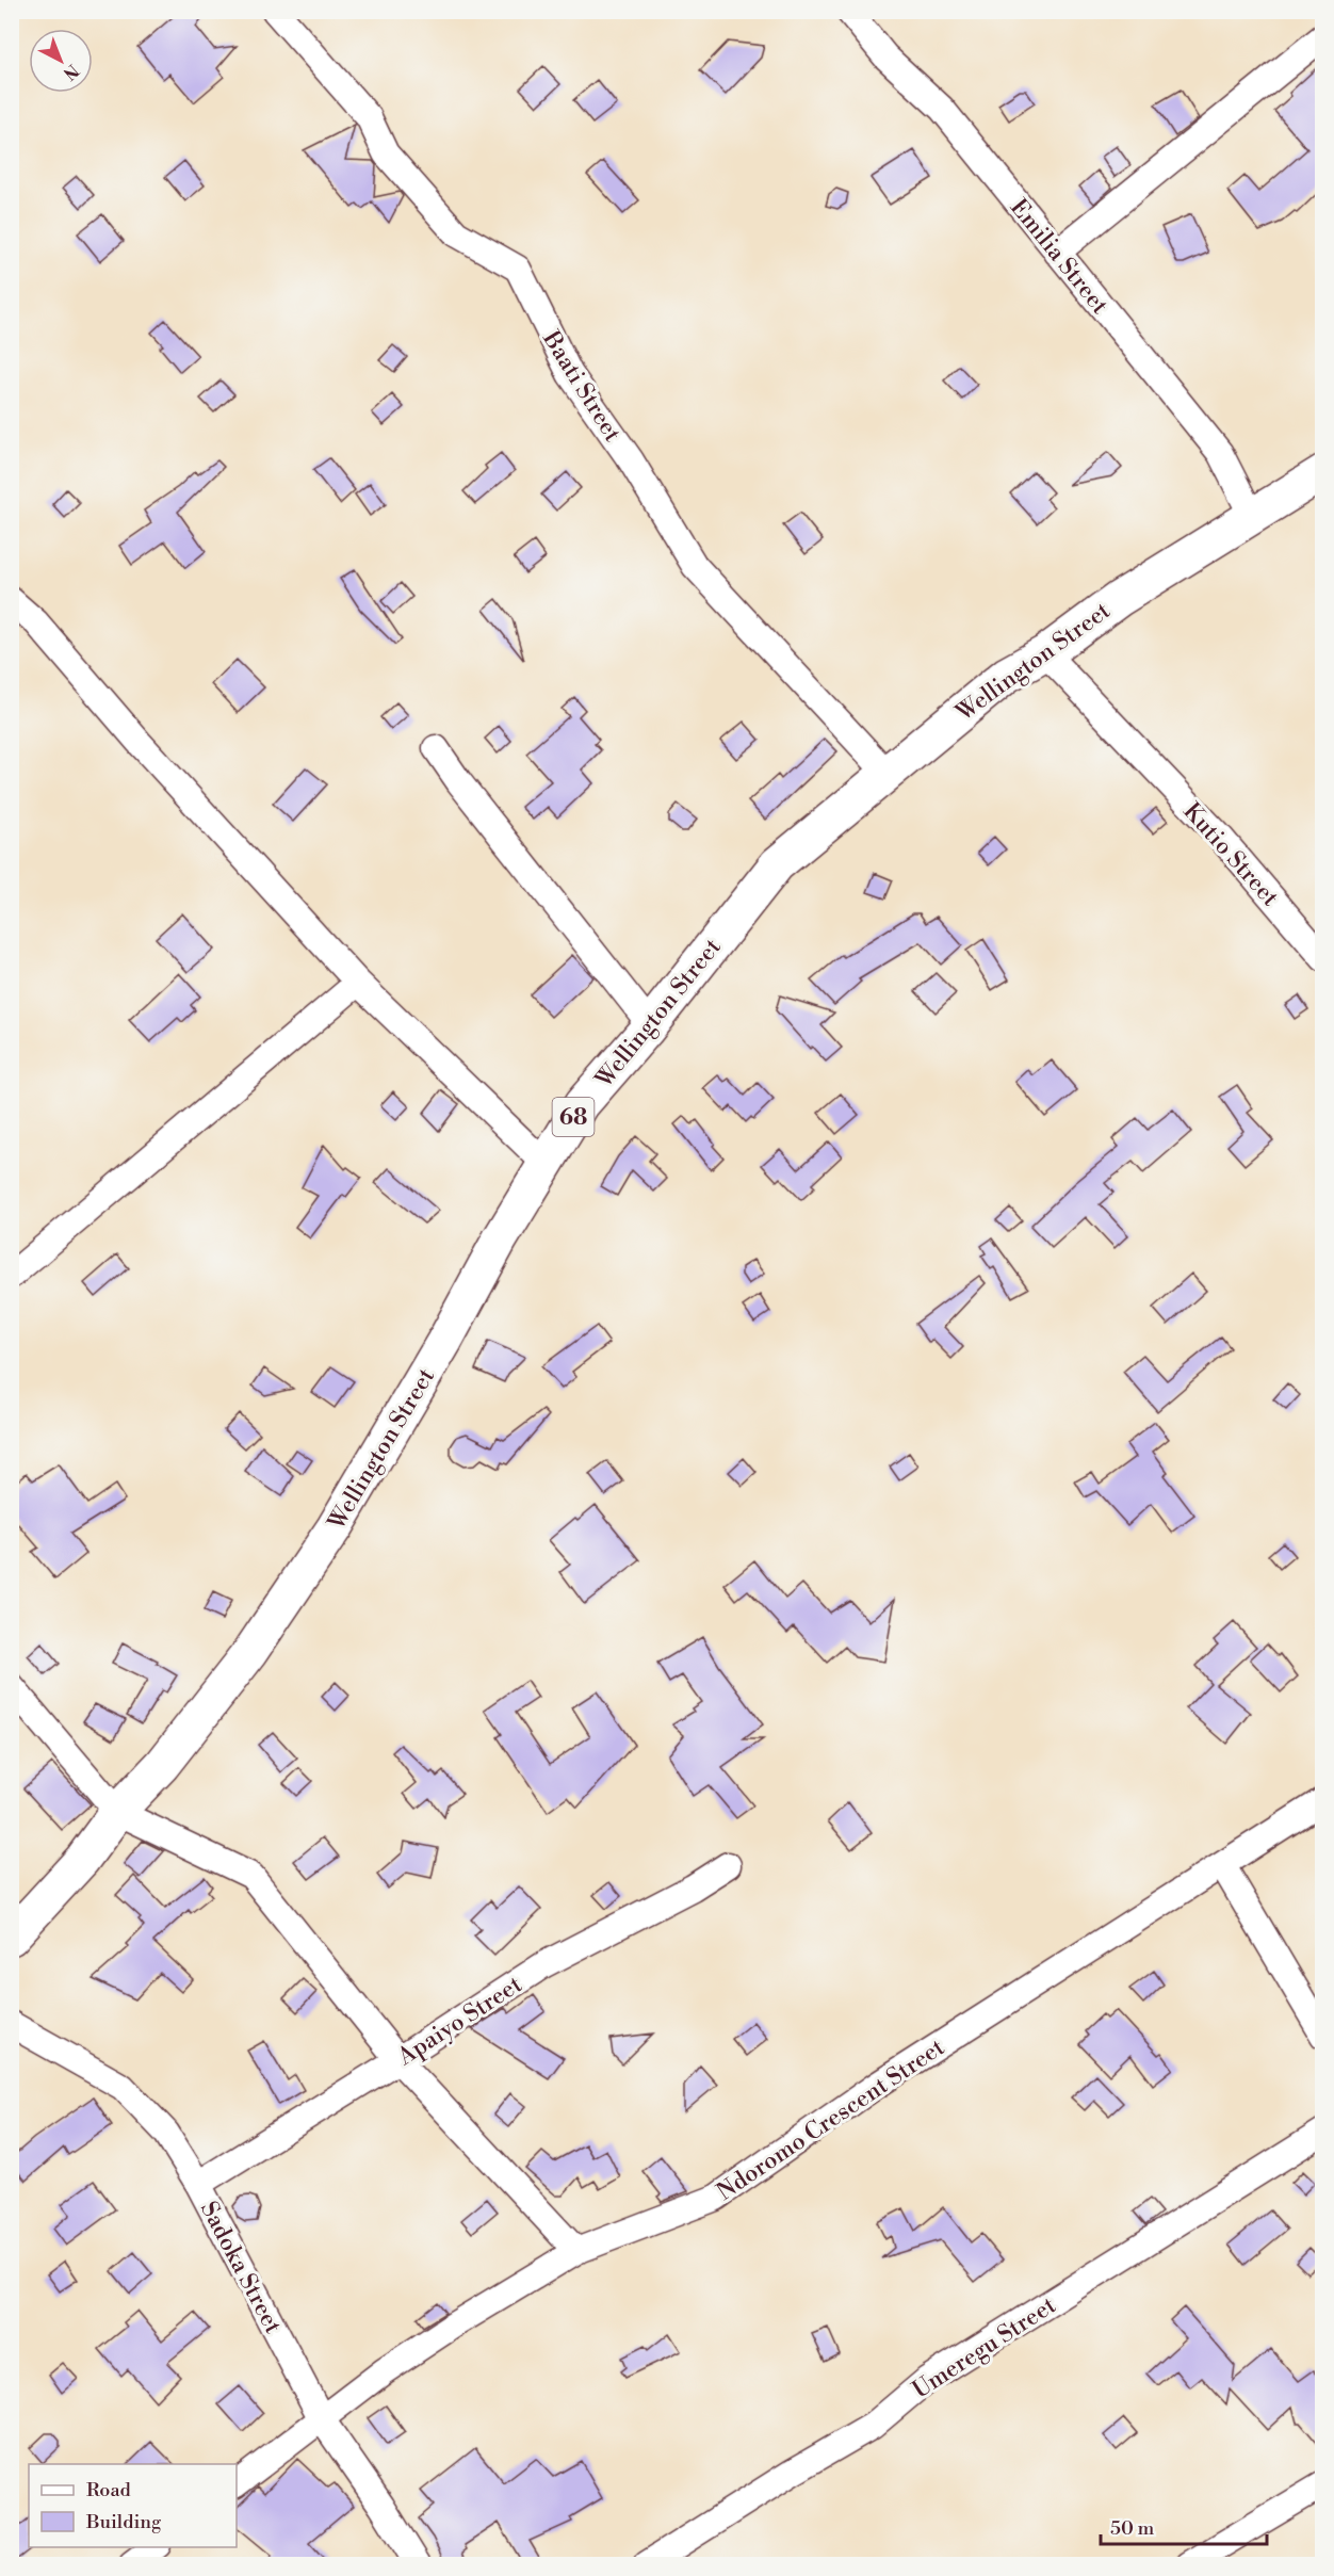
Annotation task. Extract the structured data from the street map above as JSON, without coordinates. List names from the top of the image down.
{
  "streets": {
    "main road": ["Wellington Street", "68"],
    "street": [
      "Emilia Street",
      "Baati Street",
      "Kutio Street",
      "Apaiyo Street",
      "Ndoromo Crescent Street",
      "Sadoka Street",
      "Umeregu Street"
    ]
  },
  "crossings": [
    ["Emilia Street", "Wellington Street"],
    ["Baati Street", "Wellington Street"],
    ["Wellington Street", "Kutio Street"],
    ["Apaiyo Street", "Sadoka Street"],
    ["Ndoromo Crescent Street", "Sadoka Street"]
  ],
  "legend": ["Road", "Building"],
  "scale_bar": "50 m",
  "north": "bottom right"
}
